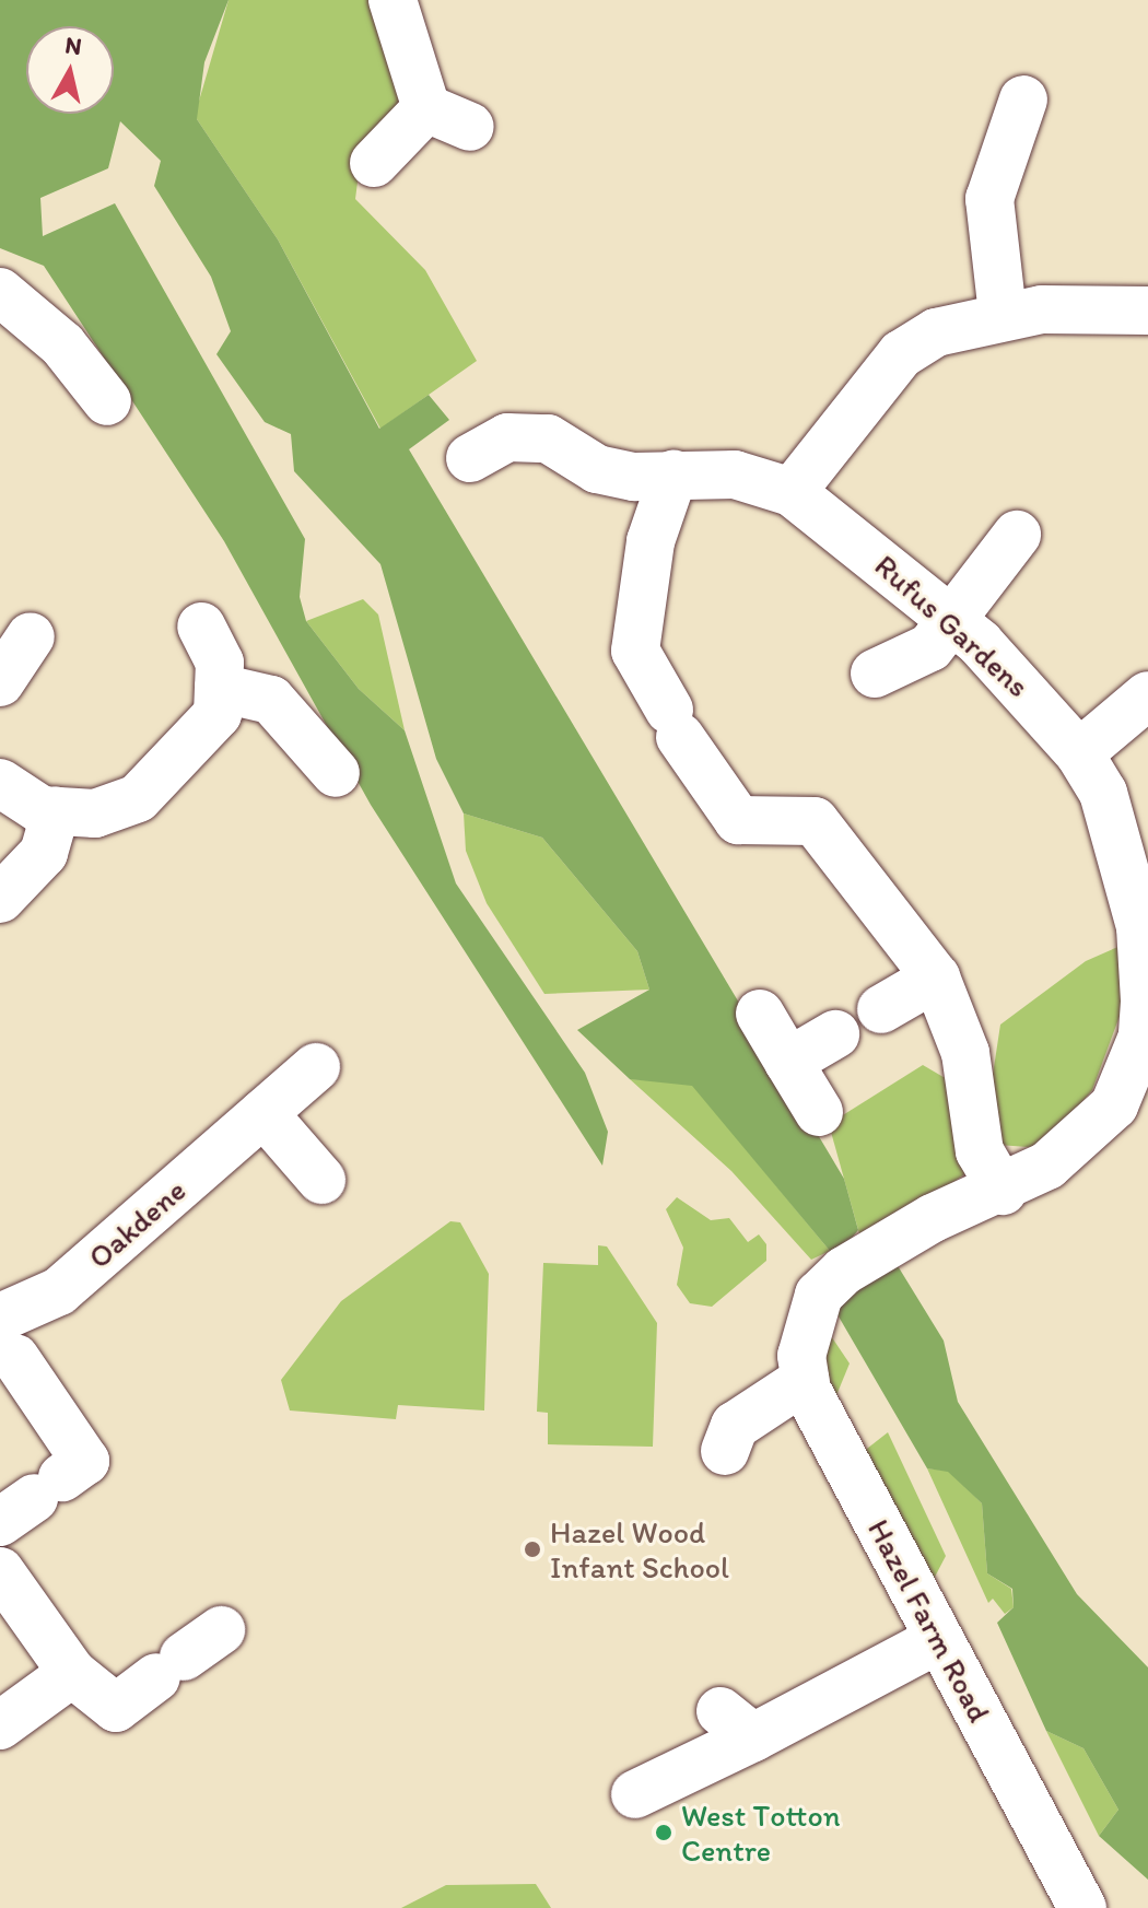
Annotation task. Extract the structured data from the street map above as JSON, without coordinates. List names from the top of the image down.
{
  "streets": {
    "street": ["Rufus Gardens", "Oakdene", "Hazel Farm Road"]
  },
  "crossings": [
    ["Rufus Gardens", "Hazel Farm Road"]
  ],
  "places": ["Hazel Wood Infant School", "West Totton Centre"],
  "north": "top"
}
